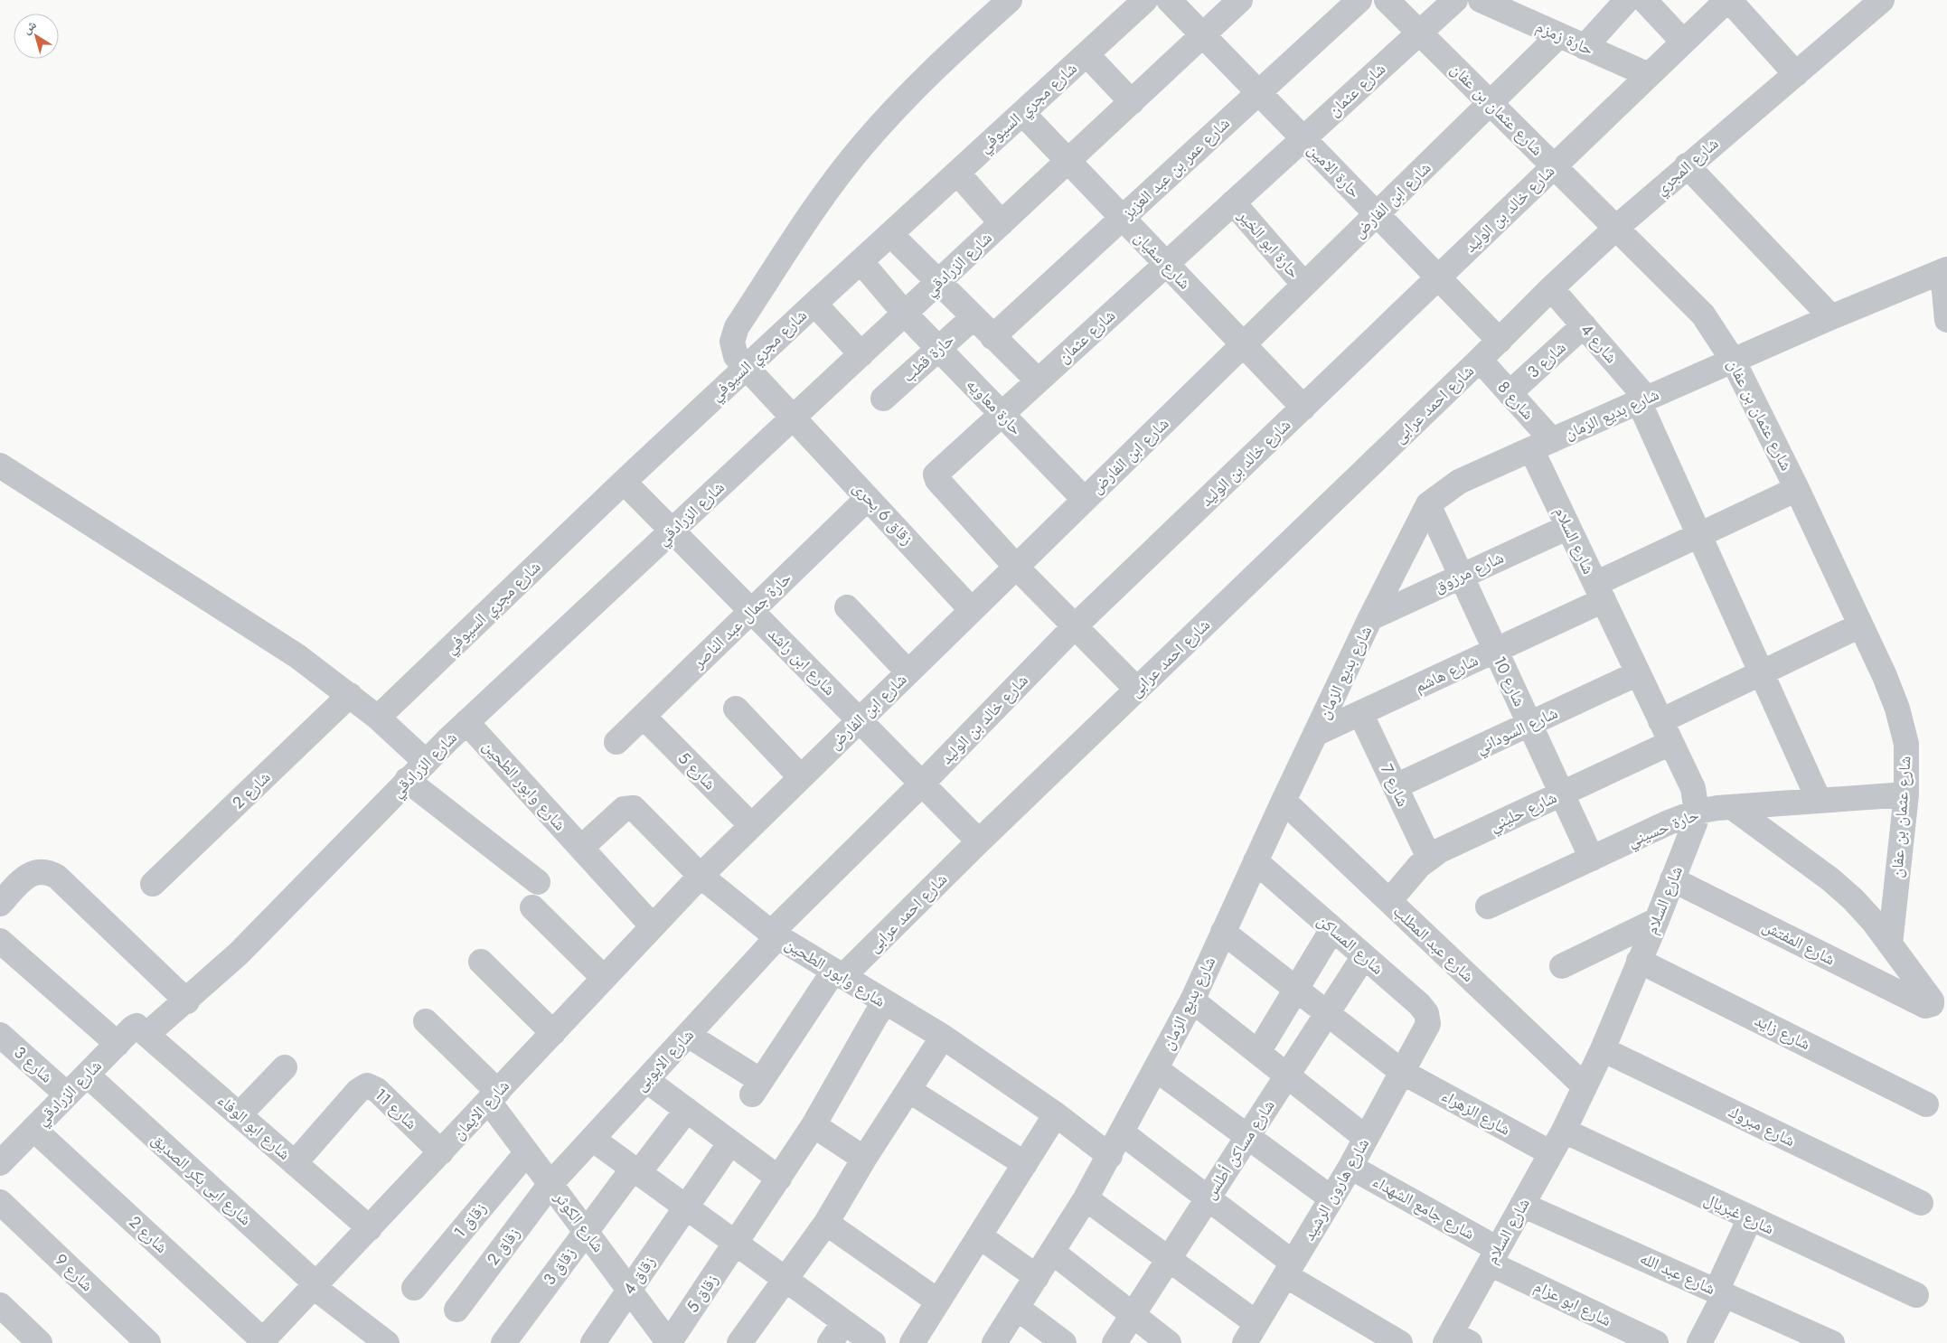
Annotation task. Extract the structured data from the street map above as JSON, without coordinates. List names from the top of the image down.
{
  "streets": {
    "street": [
      "حارة زمزم",
      "شارع عثمان",
      "شارع مجري السيوفي",
      "شارع عثمان بن عفان",
      "شارع المجري",
      "شارع عمر بن عبد العزيز",
      "حارة الامين",
      "شارع ابن الفارض",
      "شارع خالد بن الوليد",
      "حارة ابو الخير",
      "شارع سفيان",
      "شارع الزرادقي",
      "شارع 4",
      "حارة قطب",
      "شارع 3",
      "شارع 8",
      "شارع احمد عرابى",
      "حارة معاويه",
      "شارع بديع الزمان",
      "زقاق 6 بحرى",
      "شارع السلام",
      "شارع مرزوق",
      "حارة جمال عبد الناصر",
      "شارع ابن راشد",
      "شارع هاشم",
      "شارع 10",
      "شارع السوداني",
      "شارع 5",
      "شارع وابور الطحين",
      "شارع 7",
      "شارع 2",
      "شارع حليني",
      "حارة حسيني",
      "شارع المفتش",
      "شارع عبد المطلب",
      "شارع المساكن",
      "شارع زايد",
      "شارع الايوبى",
      "شارع 11",
      "شارع الايمان",
      "شارع الزهراء",
      "شارع مبروك",
      "شارع ابو الوفاء",
      "شارع مساكن أطلس",
      "شارع ابى بكر الصديق",
      "شارع هارون الرشيد",
      "شارع جامع الشهداء",
      "شارع غبريال",
      "زقاق 1",
      "شارع الكوثر",
      "زقاق 2",
      "زقاق 3",
      "شارع 9",
      "شارع عبد الله",
      "زقاق 4",
      "زقاق 5",
      "شارع ابو عزام"
    ]
  },
  "crossings": [
    ["حارة زمزم", "شارع ابن الفارض"],
    ["حارة زمزم", "شارع خالد بن الوليد"],
    ["شارع عثمان", "شارع عثمان بن عفان"],
    ["شارع عثمان", "حارة الامين"],
    ["شارع عثمان", "شارع ابن الفارض"],
    ["شارع عثمان", "شارع خالد بن الوليد"],
    ["شارع عثمان", "حارة ابو الخير"],
    ["شارع عثمان", "شارع سفيان"],
    ["شارع عثمان", "شارع احمد عرابى"],
    ["شارع عثمان", "حارة معاويه"],
    ["شارع مجري السيوفي", "شارع سفيان"],
    ["شارع مجري السيوفي", "حارة معاويه"],
    ["شارع مجري السيوفي", "زقاق 6 بحرى"],
    ["شارع مجري السيوفي", "شارع ابن راشد"],
    ["شارع عثمان بن عفان", "شارع المجري"],
    ["شارع عثمان بن عفان", "شارع ابن الفارض"],
    ["شارع عثمان بن عفان", "شارع خالد بن الوليد"],
    ["شارع عثمان بن عفان", "شارع بديع الزمان"],
    ["شارع عثمان بن عفان", "شارع هاشم"],
    ["شارع عثمان بن عفان", "شارع حليني"],
    ["شارع عثمان بن عفان", "حارة حسيني"],
    ["شارع عثمان بن عفان", "شارع المفتش"],
    ["شارع المجري", "حارة الامين"],
    ["شارع المجري", "شارع 4"],
    ["شارع المجري", "شارع احمد عرابى"],
    ["شارع عمر بن عبد العزيز", "حارة الامين"],
    ["شارع عمر بن عبد العزيز", "شارع سفيان"],
    ["حارة الامين", "شارع ابن الفارض"],
    ["حارة الامين", "شارع خالد بن الوليد"],
    ["حارة الامين", "شارع الزرادقي"],
    ["حارة الامين", "شارع احمد عرابى"],
    ["شارع ابن الفارض", "حارة ابو الخير"],
    ["شارع ابن الفارض", "شارع سفيان"],
    ["شارع ابن الفارض", "حارة معاويه"],
    ["شارع ابن الفارض", "زقاق 6 بحرى"],
    ["شارع ابن الفارض", "شارع ابن راشد"],
    ["شارع ابن الفارض", "شارع 5"],
    ["شارع ابن الفارض", "شارع وابور الطحين"],
    ["شارع ابن الفارض", "شارع الايمان"],
    ["شارع خالد بن الوليد", "شارع سفيان"],
    ["شارع خالد بن الوليد", "شارع ابن راشد"],
    ["شارع خالد بن الوليد", "شارع وابور الطحين"],
    ["شارع خالد بن الوليد", "شارع الايوبى"],
    ["شارع سفيان", "شارع الزرادقي"],
    ["شارع الزرادقي", "شارع 3"],
    ["شارع الزرادقي", "حارة معاويه"],
    ["شارع الزرادقي", "زقاق 6 بحرى"],
    ["شارع الزرادقي", "شارع ابن راشد"],
    ["شارع الزرادقي", "شارع وابور الطحين"],
    ["شارع الزرادقي", "شارع 2"],
    ["شارع الزرادقي", "شارع ابو الوفاء"],
    ["شارع الزرادقي", "شارع ابى بكر الصديق"],
    ["شارع 4", "شارع 3"],
    ["شارع 4", "شارع بديع الزمان"],
    ["شارع 4", "شارع هاشم"],
    ["شارع 4", "شارع حليني"],
    ["شارع 4", "حارة حسيني"],
    ["حارة قطب", "حارة معاويه"],
    ["شارع 3", "شارع 8"],
    ["شارع 8", "شارع احمد عرابى"],
    ["شارع 8", "شارع بديع الزمان"],
    ["شارع 8", "شارع السلام"],
    ["شارع احمد عرابى", "شارع ابن راشد"],
    ["شارع احمد عرابى", "شارع وابور الطحين"],
    ["شارع احمد عرابى", "شارع الايوبى"],
    ["شارع بديع الزمان", "شارع السلام"],
    ["شارع بديع الزمان", "شارع مرزوق"],
    ["شارع بديع الزمان", "شارع هاشم"],
    ["شارع بديع الزمان", "شارع 10"],
    ["شارع بديع الزمان", "شارع وابور الطحين"],
    ["شارع بديع الزمان", "شارع عبد المطلب"],
    ["شارع بديع الزمان", "شارع المساكن"],
    ["شارع بديع الزمان", "شارع الزهراء"],
    ["زقاق 6 بحرى", "حارة جمال عبد الناصر"],
    ["شارع السلام", "شارع مرزوق"],
    ["شارع السلام", "شارع هاشم"],
    ["شارع السلام", "شارع السوداني"],
    ["شارع السلام", "شارع حليني"],
    ["شارع السلام", "حارة حسيني"],
    ["شارع السلام", "شارع المفتش"],
    ["شارع السلام", "شارع عبد المطلب"],
    ["شارع السلام", "شارع زايد"],
    ["شارع السلام", "شارع الزهراء"],
    ["شارع السلام", "شارع مبروك"],
    ["شارع السلام", "شارع جامع الشهداء"],
    ["شارع السلام", "شارع غبريال"],
    ["شارع السلام", "شارع عبد الله"],
    ["شارع السلام", "شارع ابو عزام"],
    ["شارع مرزوق", "شارع 10"],
    ["حارة جمال عبد الناصر", "شارع ابن راشد"],
    ["حارة جمال عبد الناصر", "شارع 5"],
    ["شارع هاشم", "شارع 10"],
    ["شارع هاشم", "شارع 7"],
    ["شارع 10", "شارع السوداني"],
    ["شارع 10", "شارع حليني"],
    ["شارع 10", "حارة حسيني"],
    ["شارع السوداني", "شارع 7"],
    ["شارع وابور الطحين", "شارع الايوبى"],
    ["شارع وابور الطحين", "شارع الايمان"],
    ["شارع وابور الطحين", "زقاق 5"],
    ["شارع 7", "شارع حليني"],
    ["شارع 2", "شارع الايمان"],
    ["شارع حليني", "شارع عبد المطلب"],
    ["شارع المساكن", "شارع مساكن أطلس"],
    ["شارع المساكن", "شارع هارون الرشيد"],
    ["شارع الايوبى", "شارع الكوثر"],
    ["شارع الايوبى", "زقاق 2"],
    ["شارع 11", "شارع الايمان"],
    ["شارع 11", "شارع ابو الوفاء"],
    ["شارع الايمان", "شارع ابو الوفاء"],
    ["شارع الايمان", "شارع ابى بكر الصديق"],
    ["شارع الايمان", "شارع الكوثر"],
    ["شارع الزهراء", "شارع مساكن أطلس"],
    ["شارع الزهراء", "شارع هارون الرشيد"],
    ["شارع هارون الرشيد", "شارع جامع الشهداء"],
    ["شارع جامع الشهداء", "شارع ابو عزام"],
    ["زقاق 1", "شارع الكوثر"],
    ["شارع الكوثر", "زقاق 2"],
    ["شارع الكوثر", "زقاق 3"],
    ["شارع الكوثر", "زقاق 4"],
    ["شارع الكوثر", "زقاق 5"]
  ],
  "north": "top left"
}
